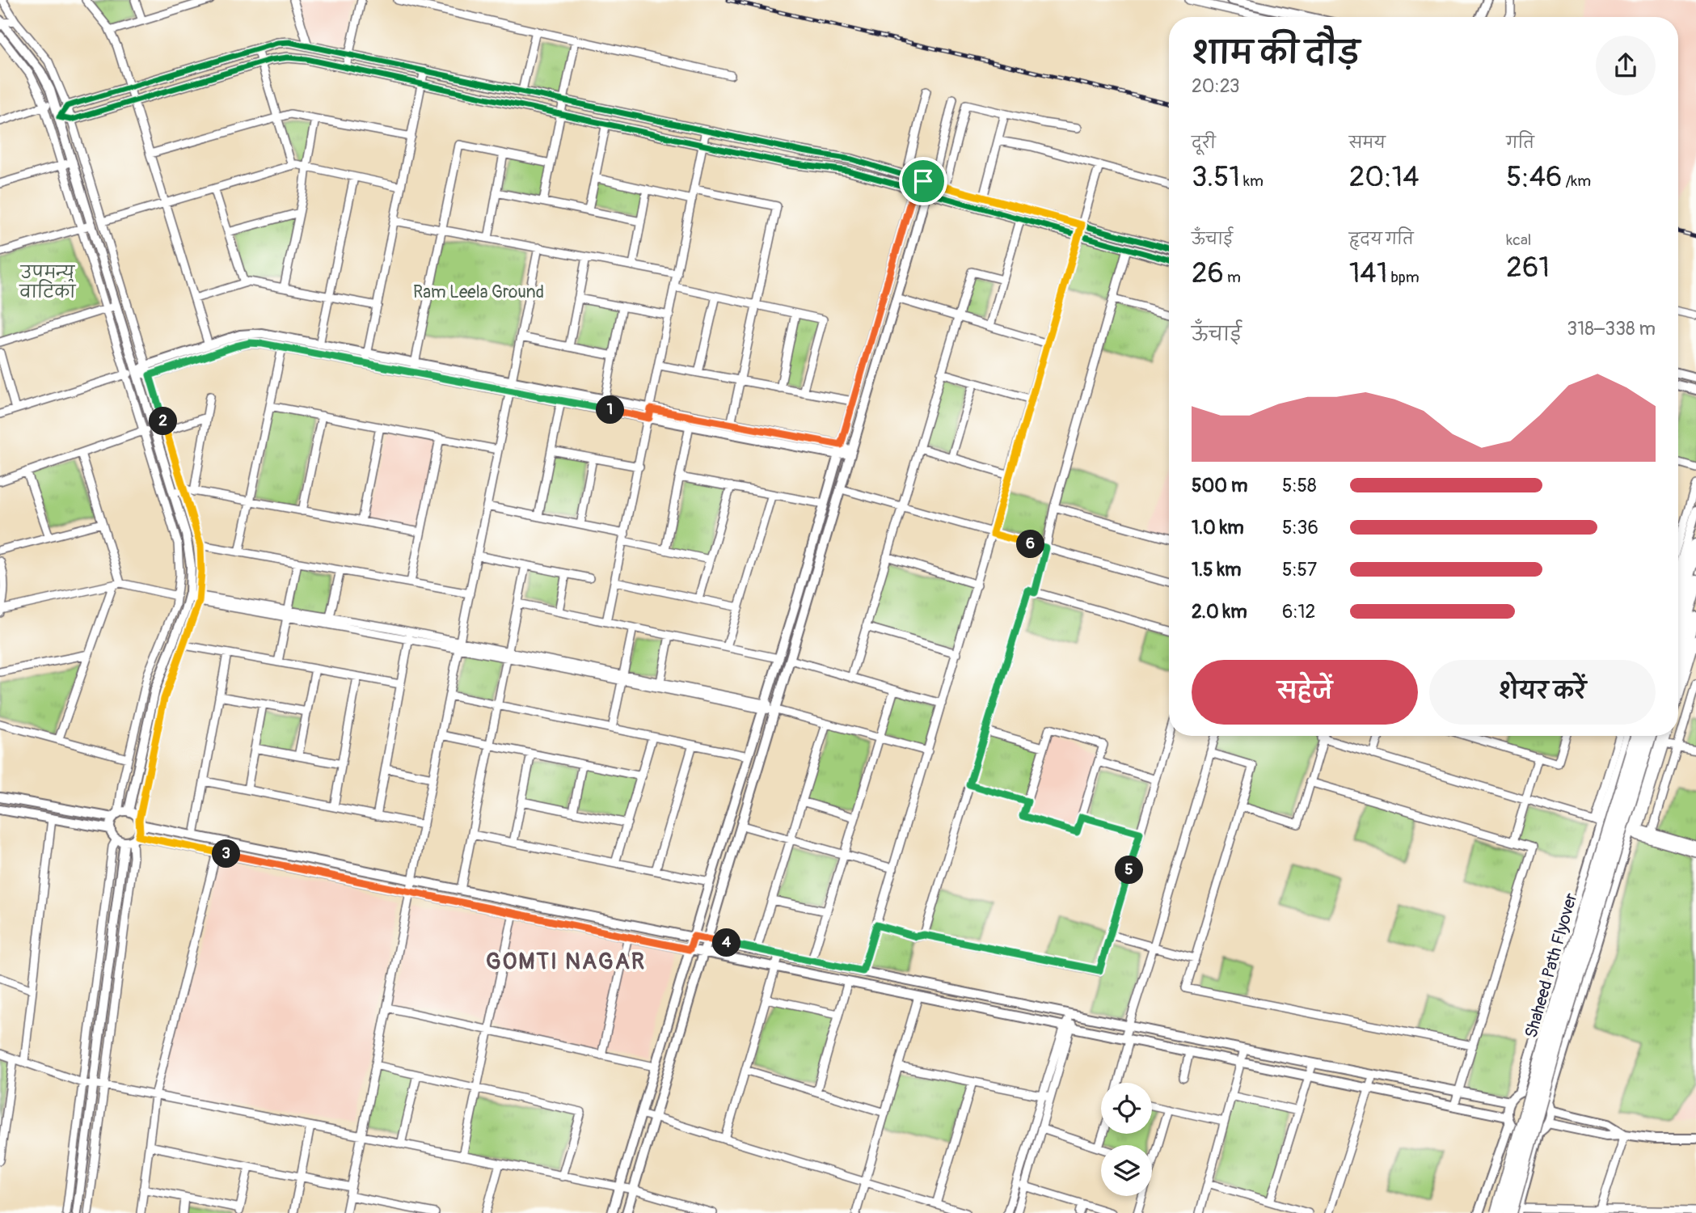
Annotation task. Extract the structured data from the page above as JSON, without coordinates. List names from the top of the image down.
{
  "streets": {
    "highway": ["Shaheed Path Flyover"]
  },
  "districts": ["GOMTI NAGAR"],
  "parks": ["उपमन्यु वाटिका", "Ram Leela Ground"],
  "page": {
    "heading": ["शाम की दौड़", "20:23"],
    "stats": [
      ["दूरी", "3.51 km"],
      ["समय", "20:14"],
      ["गति", "5:46 /km"],
      ["ऊँचाई", "26 m"],
      ["हृदय गति", "141 bpm"],
      ["kcal", "261"]
    ],
    "chart": ["ऊँचाई", "318–338 m"],
    "pins": [
      "1",
      "2",
      "6",
      "3",
      "5",
      "4"
    ],
    "list": [
      {
        "name": "500 m",
        "note": "5:58"
      },
      {
        "name": "1.0 km",
        "note": "5:36"
      },
      {
        "name": "1.5 km",
        "note": "5:57"
      },
      {
        "name": "2.0 km",
        "note": "6:12"
      }
    ],
    "buttons": ["सहेजें", "शेयर करें"]
  }
}
